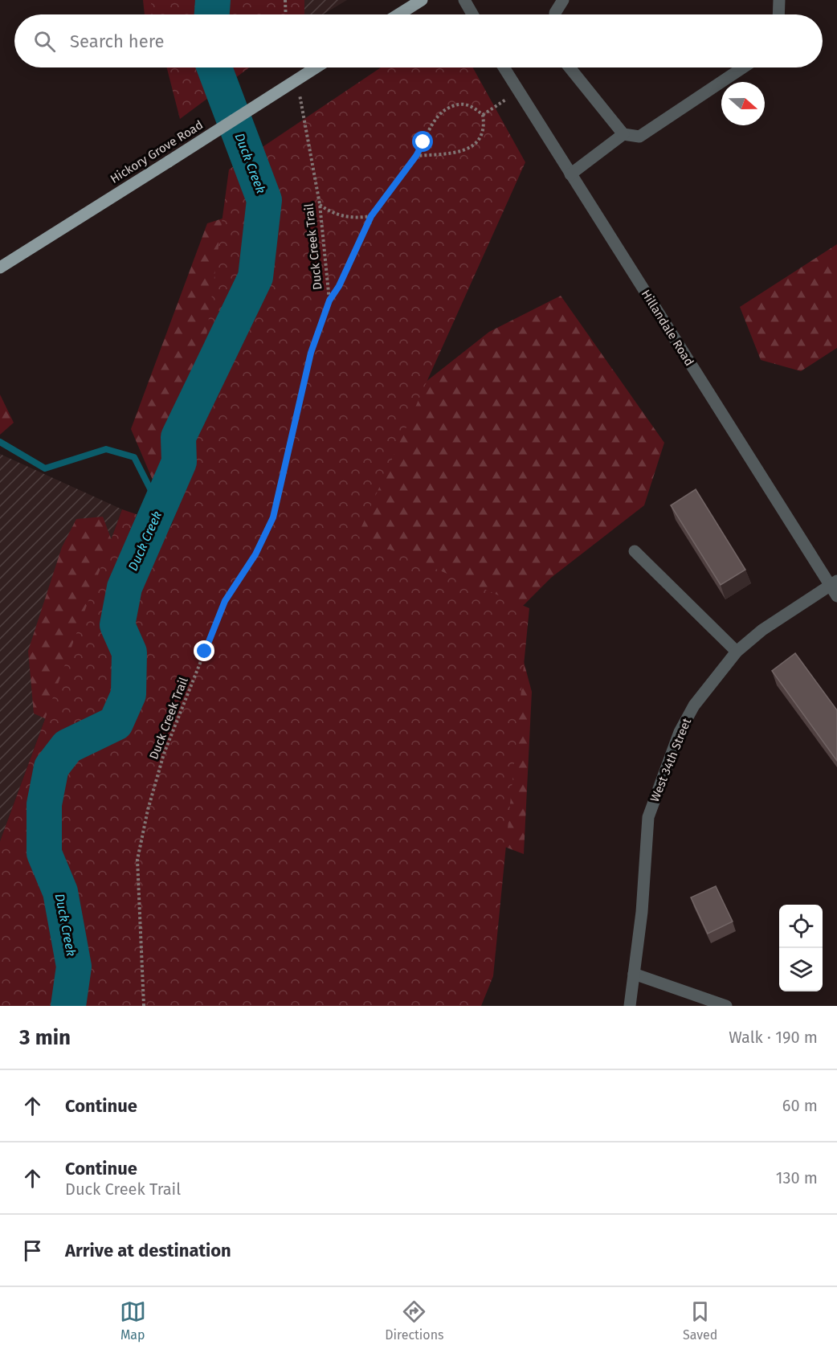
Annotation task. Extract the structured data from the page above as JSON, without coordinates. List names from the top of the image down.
{
  "streets": {
    "main road": ["Hickory Grove Road"],
    "street": ["Hillandale Road", "West 34th Street"],
    "path": ["Duck Creek Trail"]
  },
  "crossings": [
    ["Hillandale Road", "West 34th Street"]
  ],
  "water": ["Duck Creek"],
  "north": "right",
  "page": {
    "search": "Search here",
    "heading": ["3 min", "Walk · 190 m"],
    "list": [
      ["Continue", "60 m"],
      ["Continue", "Duck Creek Trail", "130 m"],
      "Arrive at destination"
    ],
    "nav": ["Map", "Directions", "Saved"]
  }
}
